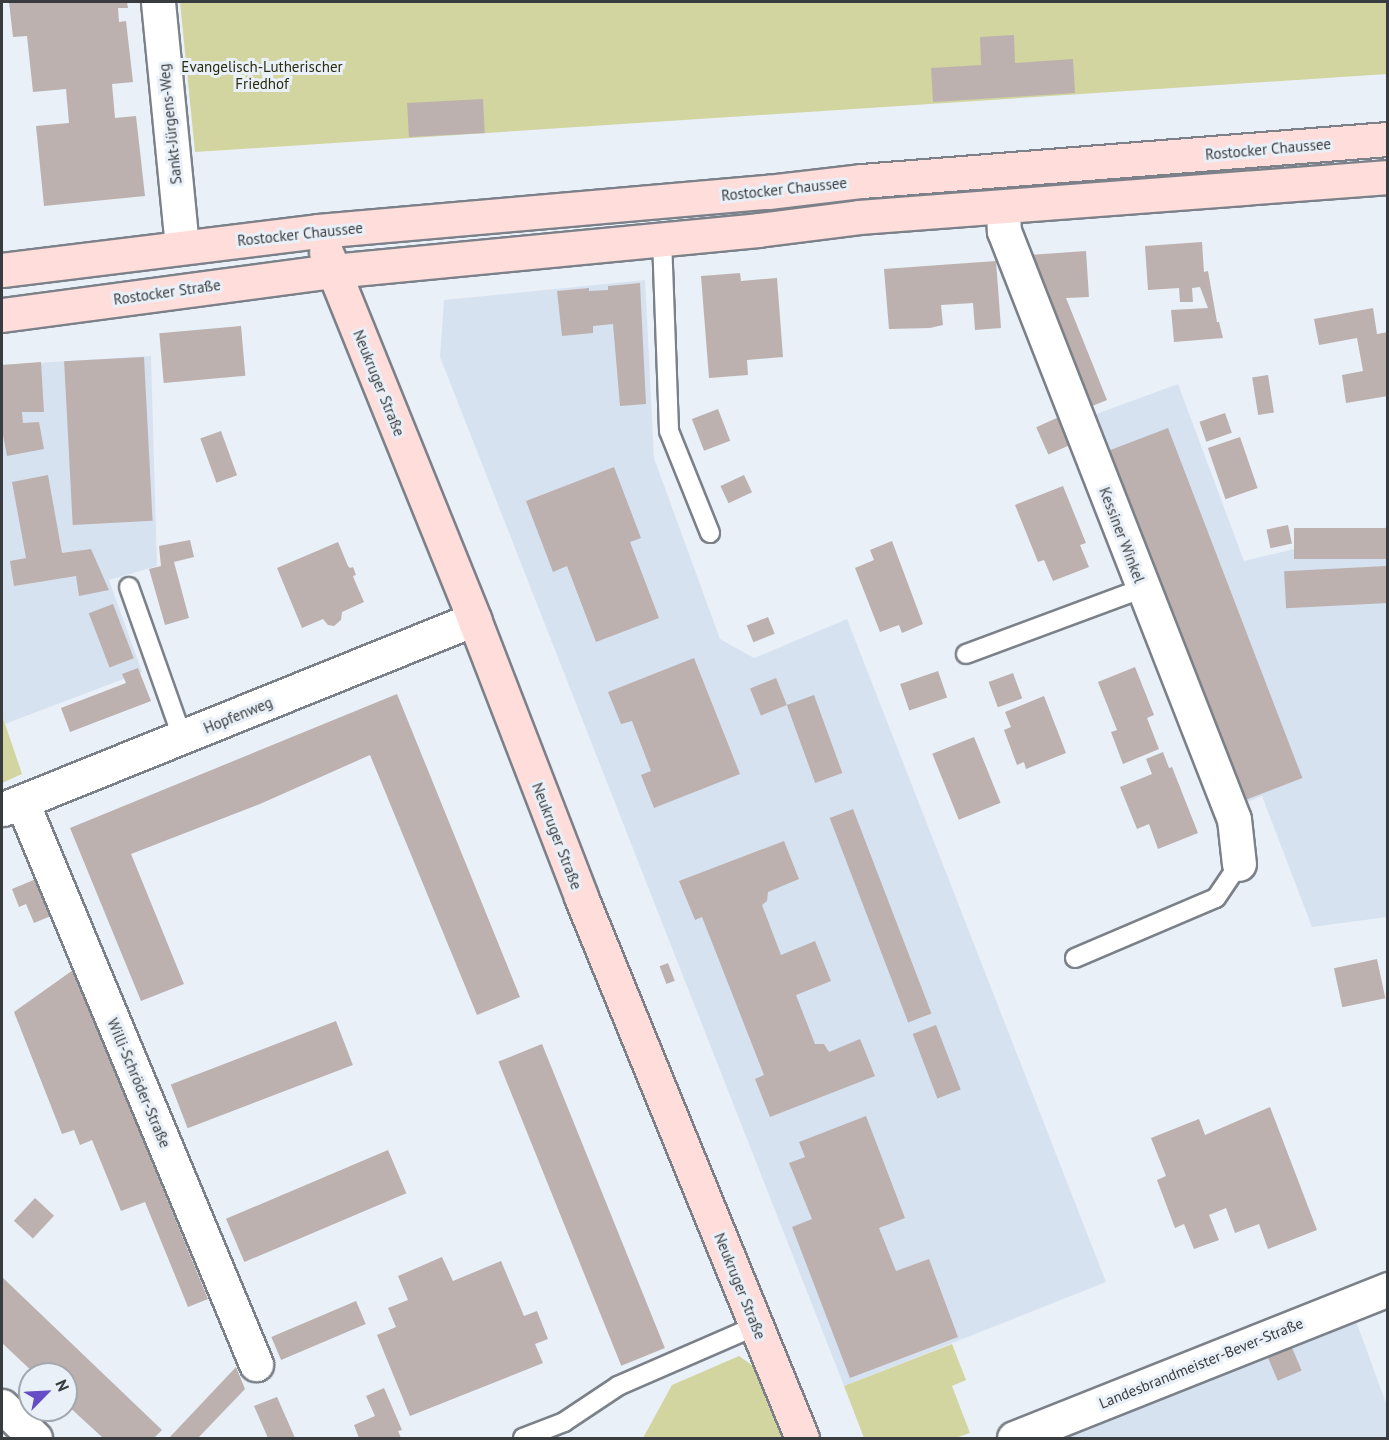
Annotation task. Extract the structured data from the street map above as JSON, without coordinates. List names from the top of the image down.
{
  "streets": {
    "main road": ["Rostocker Chaussee", "Rostocker Straße", "Neukruger Straße"],
    "street": [
      "Sankt-Jürgens-Weg",
      "Kessiner Winkel",
      "Hopfenweg",
      "Willi-Schröder-Straße",
      "Landesbrandmeister-Bever-Straße"
    ]
  },
  "crossings": [
    ["Sankt-Jürgens-Weg", "Rostocker Chaussee"],
    ["Rostocker Chaussee", "Neukruger Straße"],
    ["Rostocker Straße", "Neukruger Straße"],
    ["Neukruger Straße", "Hopfenweg"],
    ["Hopfenweg", "Willi-Schröder-Straße"]
  ],
  "parks": ["Evangelisch-Lutherischer Friedhof"],
  "north": "top right"
}
